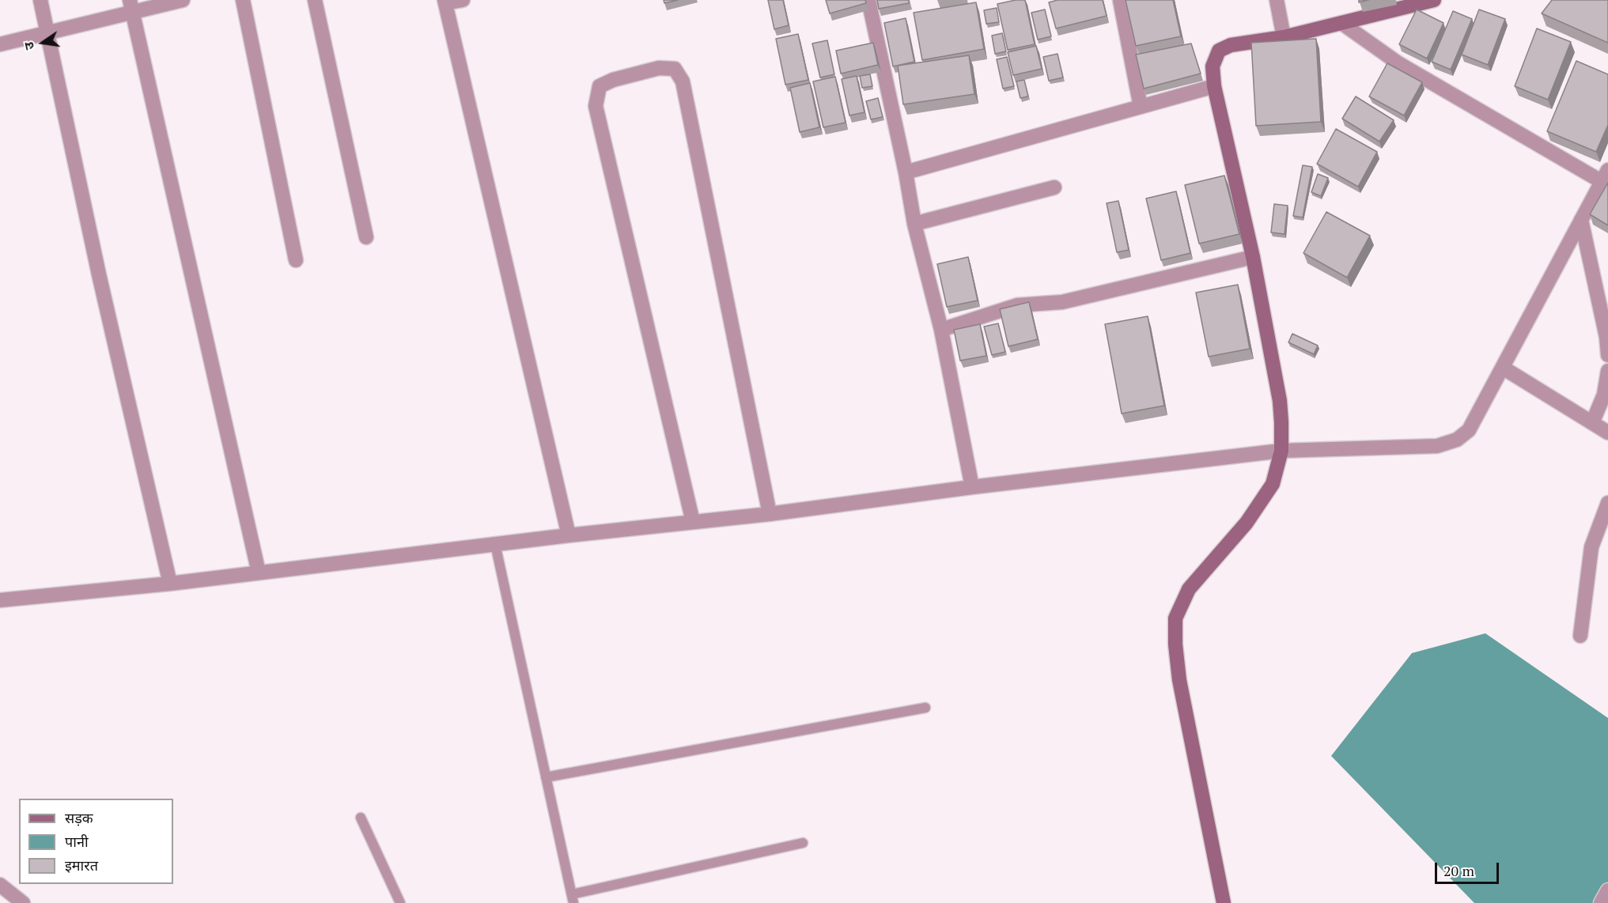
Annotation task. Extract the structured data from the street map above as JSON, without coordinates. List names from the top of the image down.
{
  "legend": ["सड़क", "पानी", "इमारत"],
  "scale_bar": "20 m",
  "north": "left"
}
